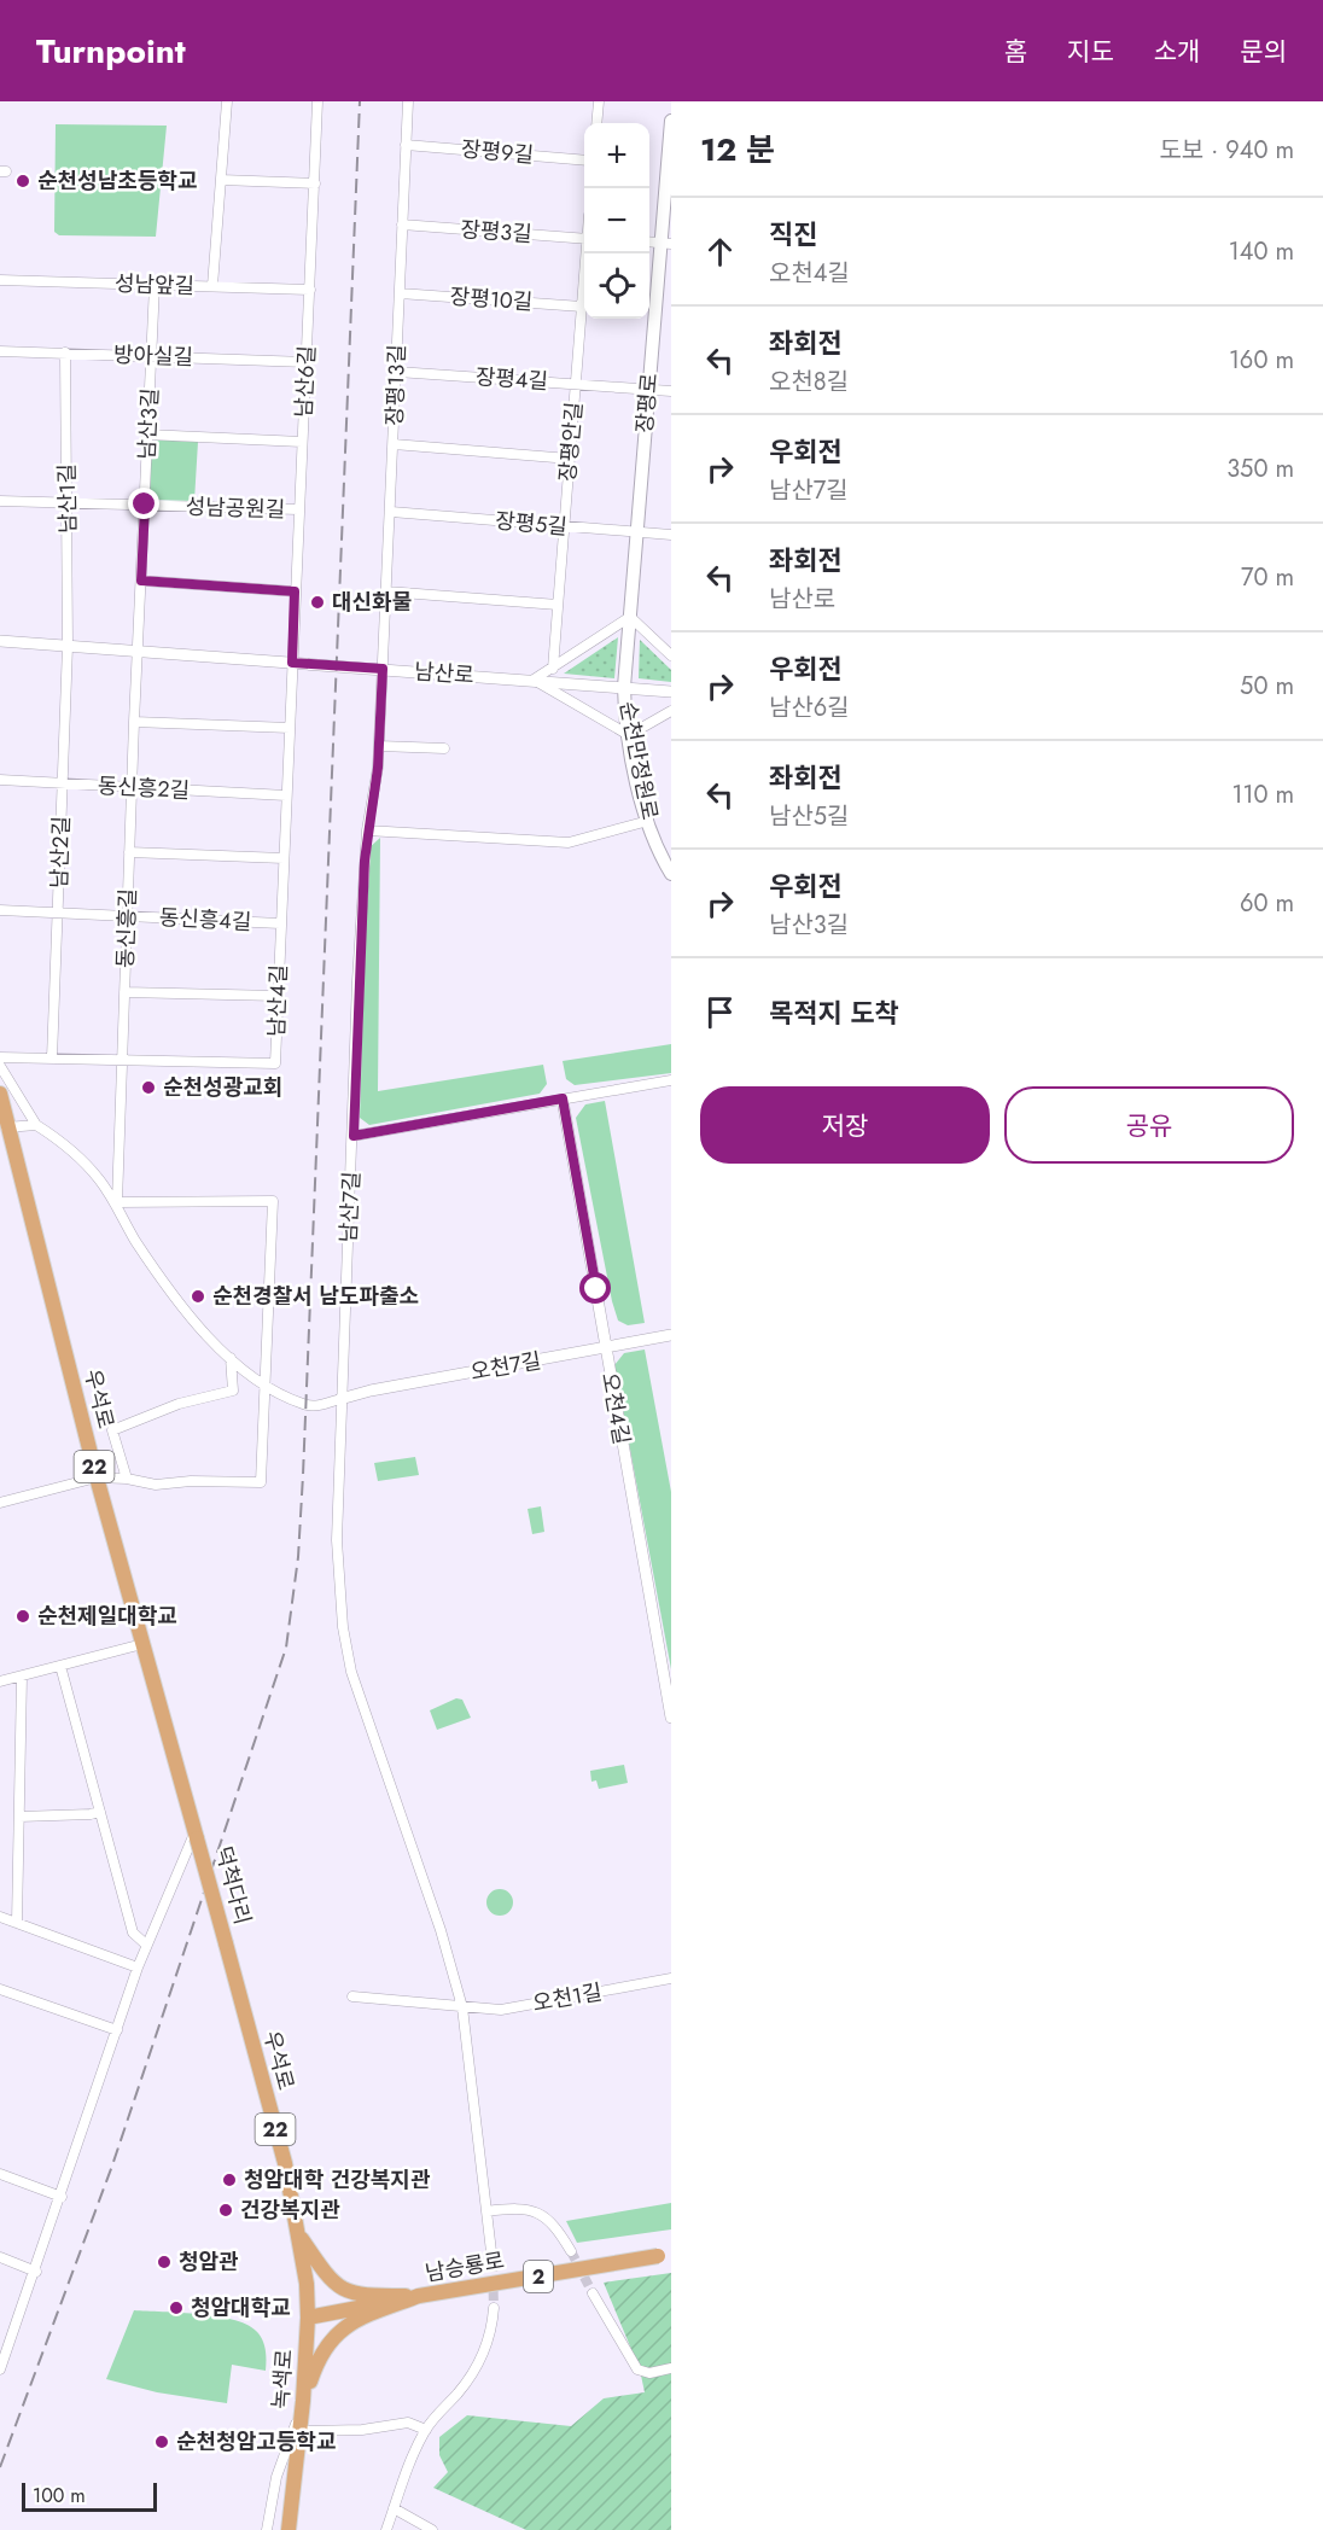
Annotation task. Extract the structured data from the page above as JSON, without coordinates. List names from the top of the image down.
{
  "streets": {
    "main road": [
      "장평로",
      "순천만정원로",
      "우석로",
      "22",
      "덕척다리",
      "남승룡로",
      "2",
      "녹색로"
    ],
    "street": [
      "장평9길",
      "장평3길",
      "성남앞길",
      "장평10길",
      "방아실길",
      "장평4길",
      "남산6길",
      "장평13길",
      "남산3길",
      "장평안길",
      "남산1길",
      "성남공원길",
      "장평5길",
      "남산로",
      "동신흥2길",
      "남산2길",
      "동신흥4길",
      "동신흥길",
      "남산4길",
      "남산7길",
      "오천7길",
      "오천4길",
      "오천1길"
    ]
  },
  "crossings": [
    ["장평9길", "장평13길"],
    ["장평3길", "장평13길"],
    ["성남앞길", "남산6길"],
    ["성남앞길", "남산3길"],
    ["장평10길", "장평13길"],
    ["장평10길", "장평안길"],
    ["방아실길", "남산6길"],
    ["방아실길", "남산3길"],
    ["방아실길", "남산1길"],
    ["장평4길", "장평13길"],
    ["장평4길", "장평로"],
    ["장평4길", "장평안길"],
    ["남산6길", "성남공원길"],
    ["남산6길", "남산로"],
    ["남산6길", "남산4길"],
    ["장평13길", "장평5길"],
    ["장평13길", "남산로"],
    ["장평13길", "남산7길"],
    ["장평로", "장평5길"],
    ["장평로", "남산로"],
    ["장평로", "순천만정원로"],
    ["남산3길", "성남공원길"],
    ["남산3길", "남산로"],
    ["남산3길", "동신흥길"],
    ["장평안길", "장평5길"],
    ["남산1길", "성남공원길"],
    ["남산1길", "남산로"],
    ["남산1길", "남산2길"],
    ["남산로", "순천만정원로"],
    ["남산로", "남산2길"],
    ["남산로", "동신흥길"],
    ["남산로", "남산4길"],
    ["남산로", "남산7길"],
    ["동신흥2길", "남산2길"],
    ["동신흥2길", "동신흥길"],
    ["동신흥2길", "남산4길"],
    ["남산2길", "동신흥4길"],
    ["남산2길", "남산4길"],
    ["동신흥4길", "동신흥길"],
    ["동신흥4길", "남산4길"],
    ["동신흥길", "남산4길"],
    ["남산7길", "오천7길"],
    ["남산7길", "오천1길"],
    ["오천7길", "오천4길"],
    ["우석로", "덕척다리"],
    ["우석로", "남승룡로"],
    ["우석로", "녹색로"],
    ["남승룡로", "녹색로"]
  ],
  "places": [
    "순천성남초등학교",
    "대신화물",
    "순천성광교회",
    "순천경찰서 남도파출소",
    "순천제일대학교",
    "청암대학 건강복지관",
    "건강복지관",
    "청암관",
    "청암대학교",
    "순천청암고등학교"
  ],
  "scale_bar": "100 m",
  "page": {
    "header": "Turnpoint",
    "nav": [
      "홈",
      "지도",
      "소개",
      "문의"
    ],
    "heading": ["12 분", "도보 · 940 m"],
    "map_buttons": ["+", "−"],
    "list": [
      ["직진", "오천4길", "140 m"],
      ["좌회전", "오천8길", "160 m"],
      ["우회전", "남산7길", "350 m"],
      ["좌회전", "남산로", "70 m"],
      ["우회전", "남산6길", "50 m"],
      ["좌회전", "남산5길", "110 m"],
      ["우회전", "남산3길", "60 m"],
      "목적지 도착"
    ],
    "buttons": ["저장", "공유"],
    "scale": "100 m"
  }
}
